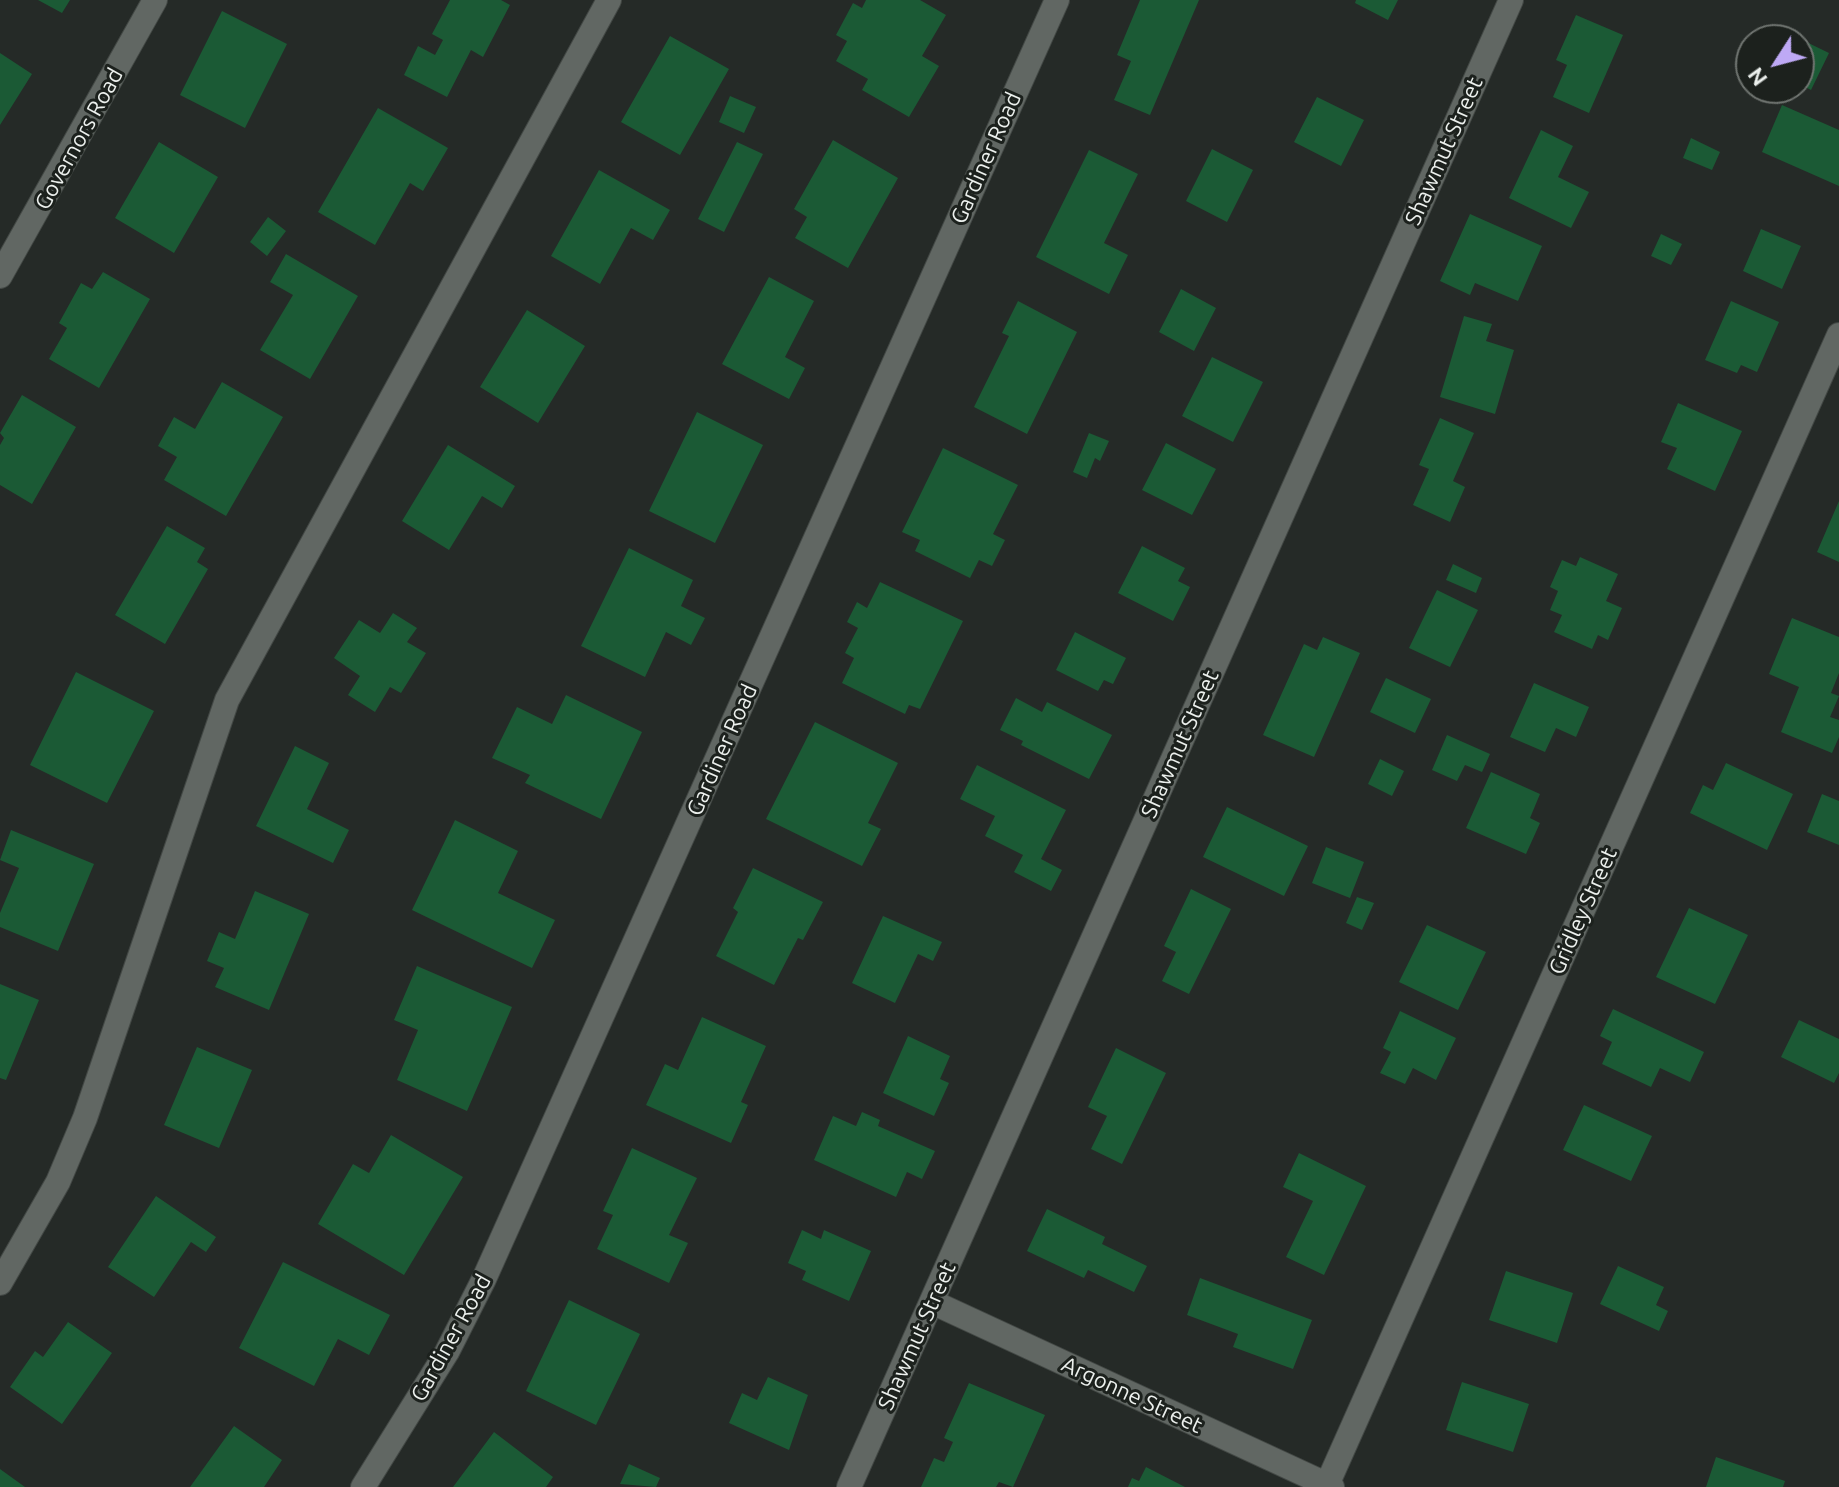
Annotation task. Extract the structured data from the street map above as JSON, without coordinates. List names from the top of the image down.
{
  "streets": {
    "street": [
      "Governors Road",
      "Shawmut Street",
      "Gardiner Road",
      "Gridley Street",
      "Argonne Street"
    ]
  },
  "crossings": [
    ["Shawmut Street", "Argonne Street"],
    ["Gridley Street", "Argonne Street"]
  ],
  "north": "bottom left"
}
